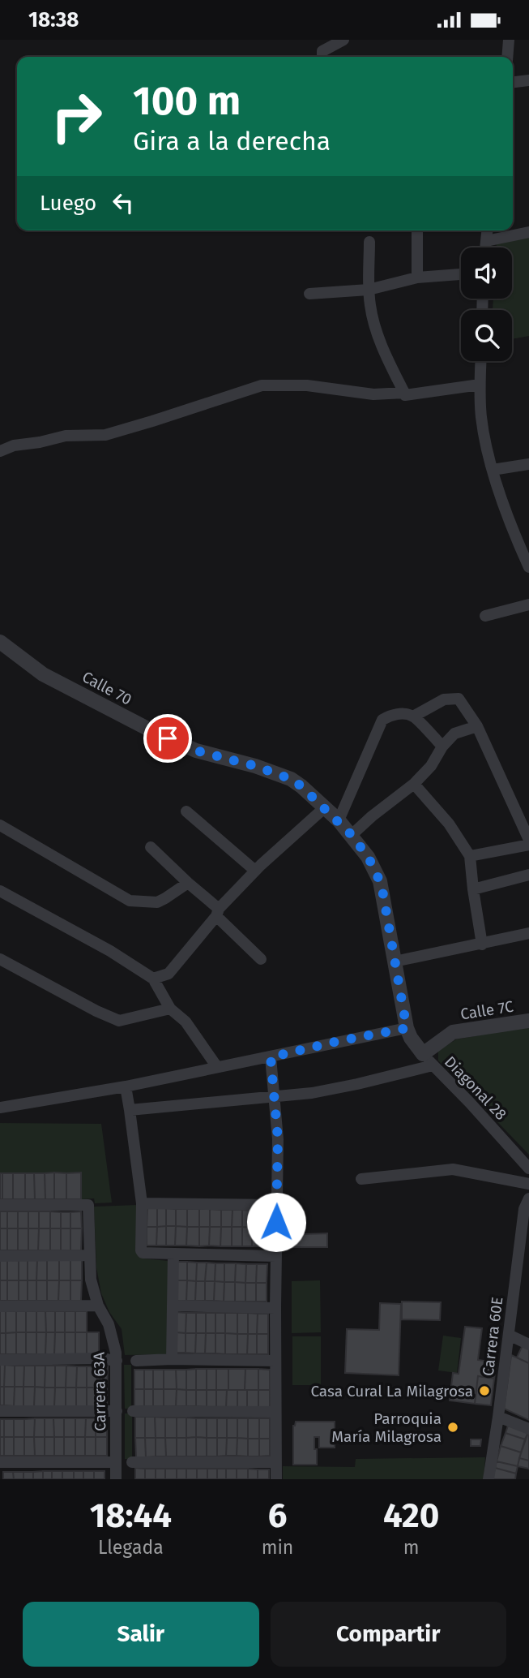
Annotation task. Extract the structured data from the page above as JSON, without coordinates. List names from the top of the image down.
{
  "streets": {
    "street": [
      "Calle 70",
      "Calle 7C",
      "Diagonal 28",
      "Carrera 60E",
      "Carrera 63A"
    ]
  },
  "crossings": [
    ["Calle 70", "Calle 7C"],
    ["Calle 70", "Diagonal 28"],
    ["Calle 7C", "Diagonal 28"]
  ],
  "places": ["Casa Cural La Milagrosa", "Parroquia María Milagrosa"],
  "page": {
    "status": "18:38",
    "turn": ["100 m", "Gira a la derecha"],
    "then": "Luego",
    "eta": [
      "18:44",
      "Llegada",
      "6",
      "min",
      "420",
      "m"
    ],
    "buttons": ["Salir", "Compartir"]
  }
}
